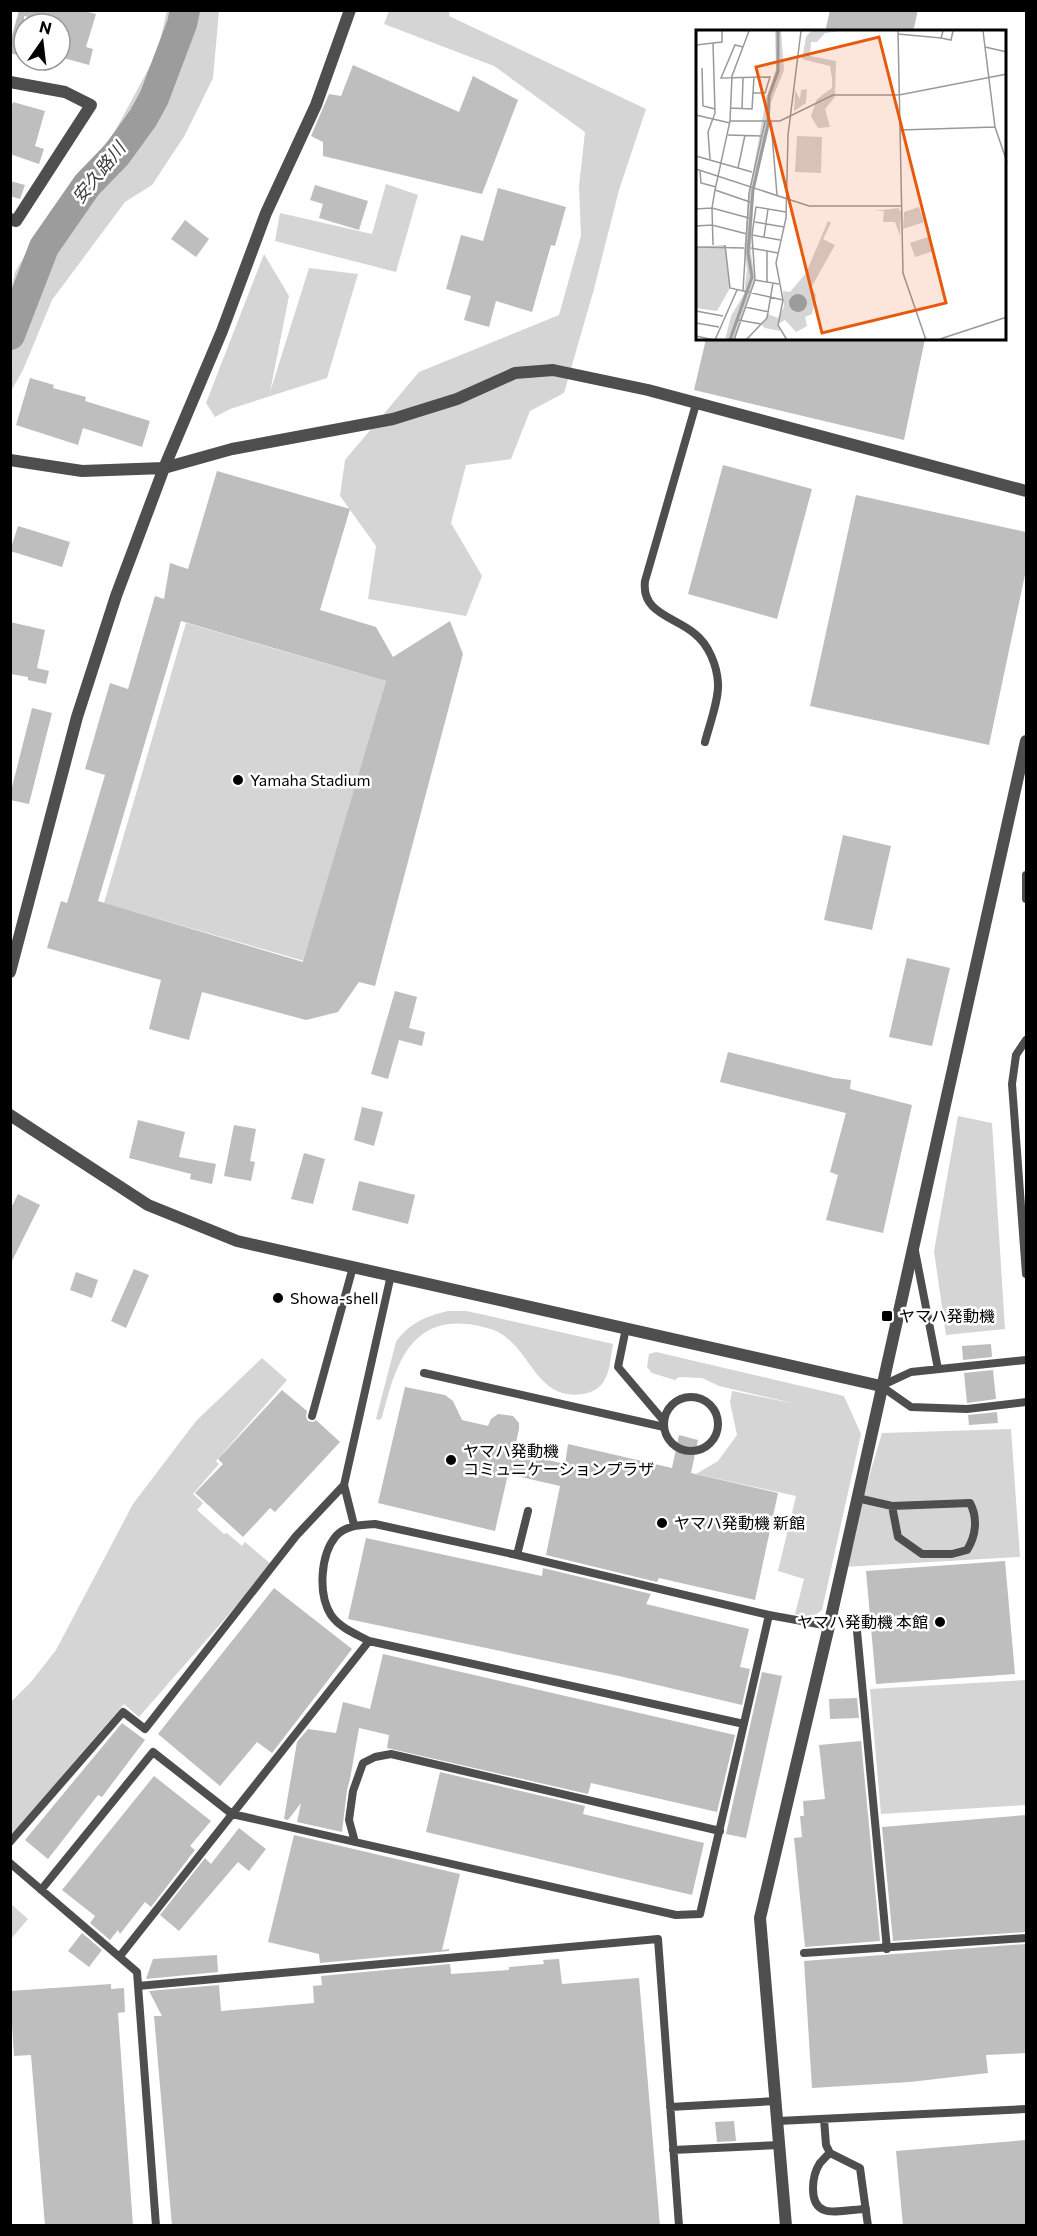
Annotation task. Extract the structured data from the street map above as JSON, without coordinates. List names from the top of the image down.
{
  "water": ["安久路川"],
  "places": {
    "other": [
      "Yamaha Stadium",
      "Showa-shell",
      "ヤマハ発動機 コミュニケーションプラザ",
      "ヤマハ発動機 新館",
      "ヤマハ発動機 本館"
    ],
    "transit": ["ヤマハ発動機"]
  },
  "north": "top"
}
